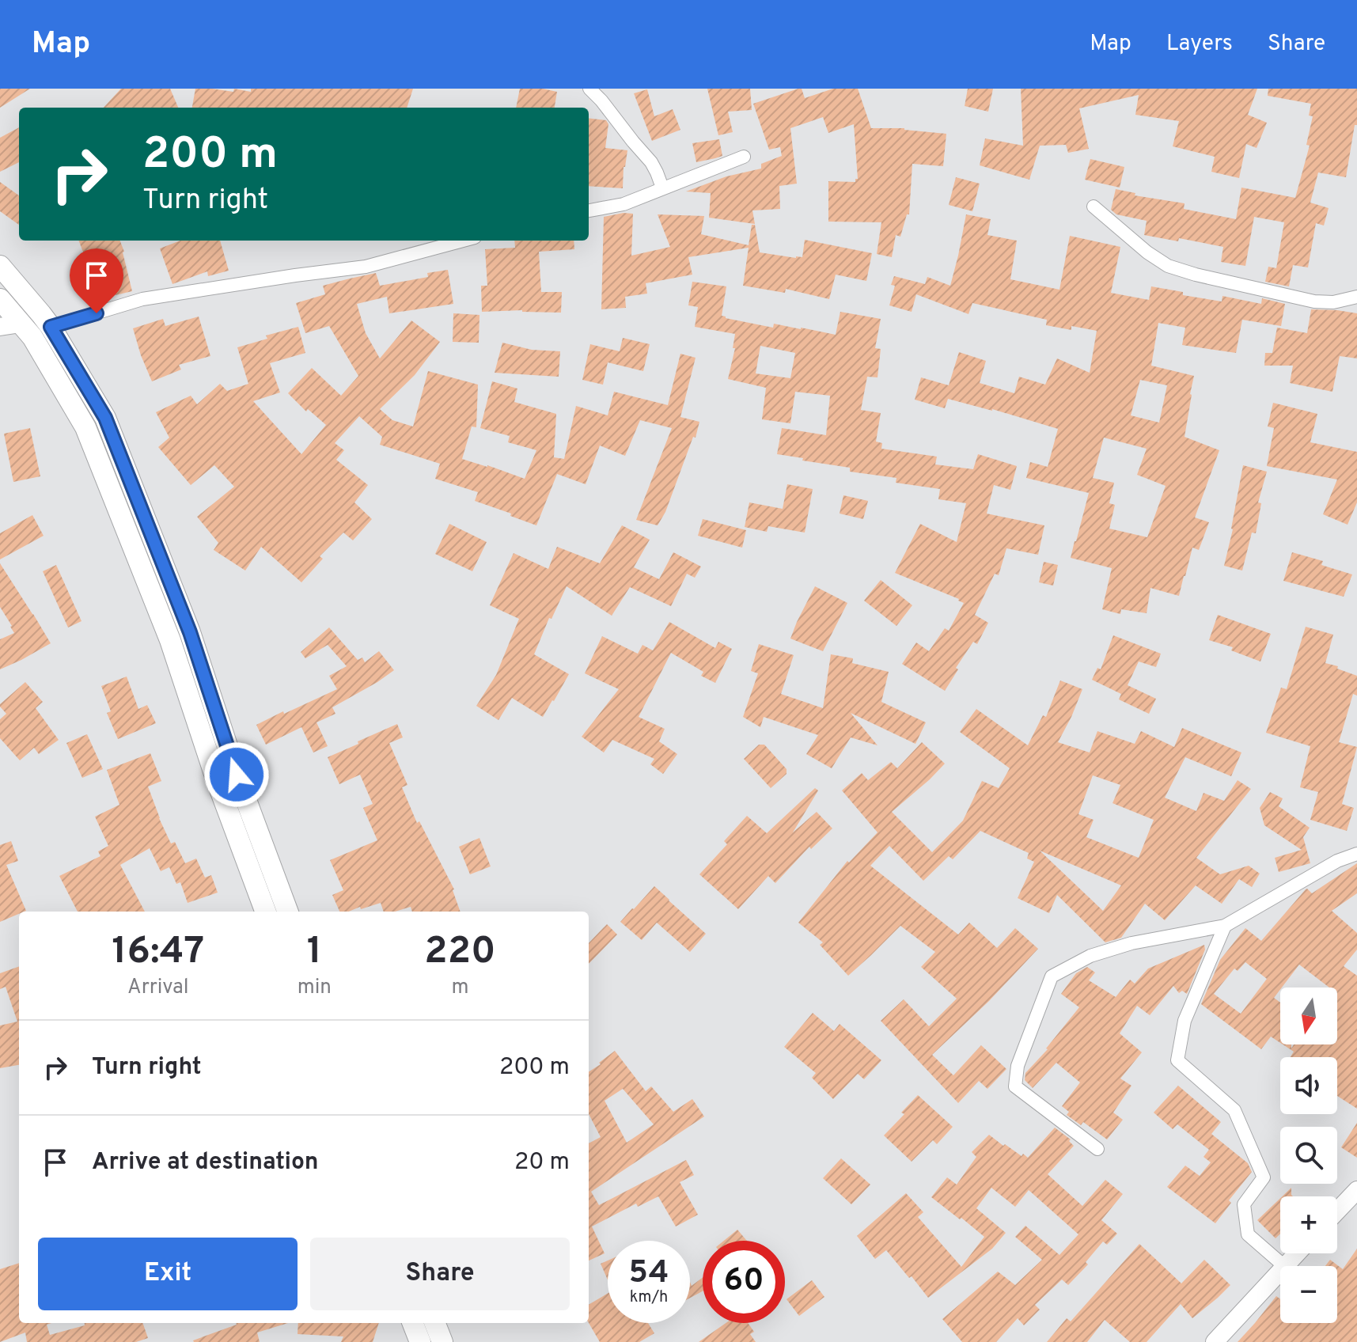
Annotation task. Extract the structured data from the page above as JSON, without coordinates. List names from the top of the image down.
{
  "north": "bottom",
  "page": {
    "header": "Map",
    "nav": ["Map", "Layers", "Share"],
    "turn": ["200 m", "Turn right"],
    "eta": [
      "16:47",
      "Arrival",
      "1",
      "min",
      "220",
      "m"
    ],
    "map_buttons": ["+", "−"],
    "list": [
      {
        "name": "Turn right",
        "value": "200 m"
      },
      {
        "name": "Arrive at destination",
        "value": "20 m"
      }
    ],
    "buttons": ["Exit", "Share"],
    "speed": "54 km/h",
    "limit": "60"
  }
}
